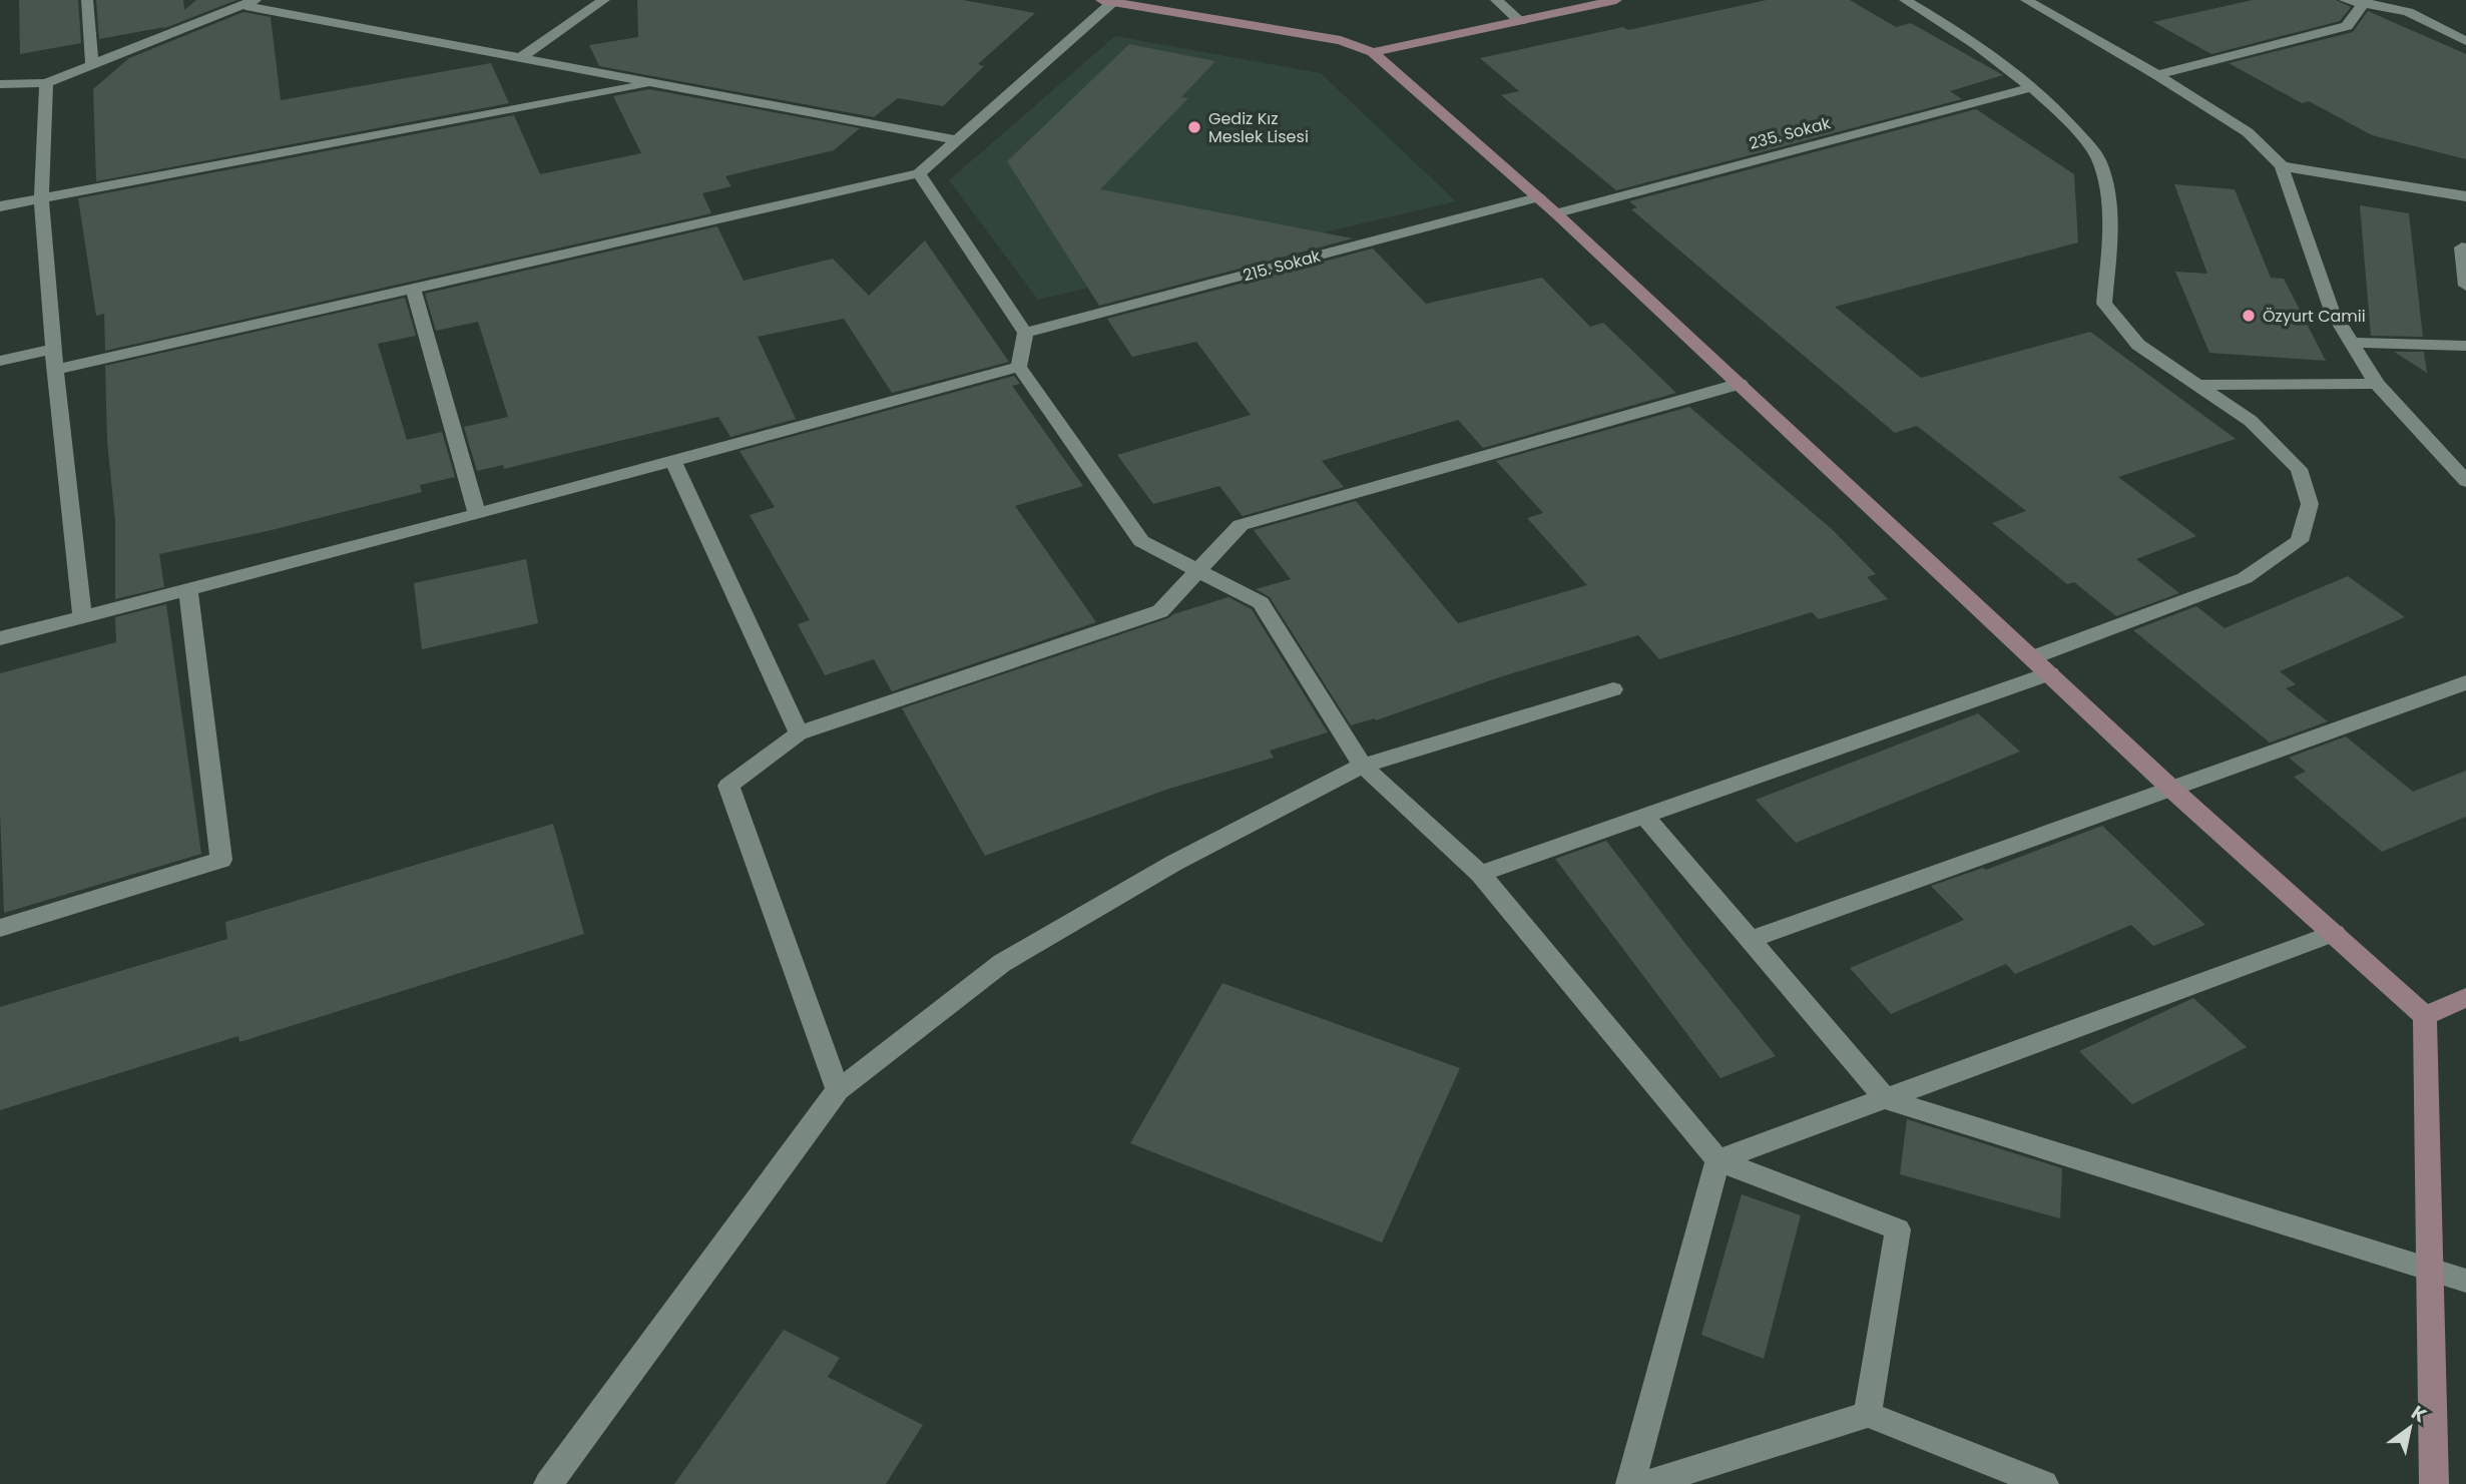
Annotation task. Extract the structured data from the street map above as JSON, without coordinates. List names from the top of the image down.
{
  "streets": {
    "street": ["235. Sokak", "215. Sokak"]
  },
  "places": ["Gediz Kız Meslek Lisesi", "Özyurt Camii"],
  "north": "top right"
}
